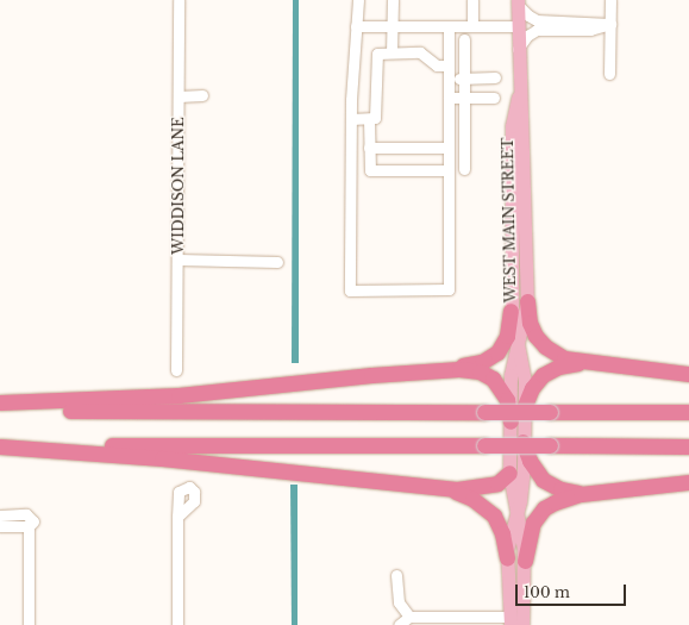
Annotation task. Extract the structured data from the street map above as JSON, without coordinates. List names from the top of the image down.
{
  "streets": {
    "main road": ["WEST MAIN STREET"],
    "street": ["WIDDISON LANE"]
  },
  "scale_bar": "100 m"
}
